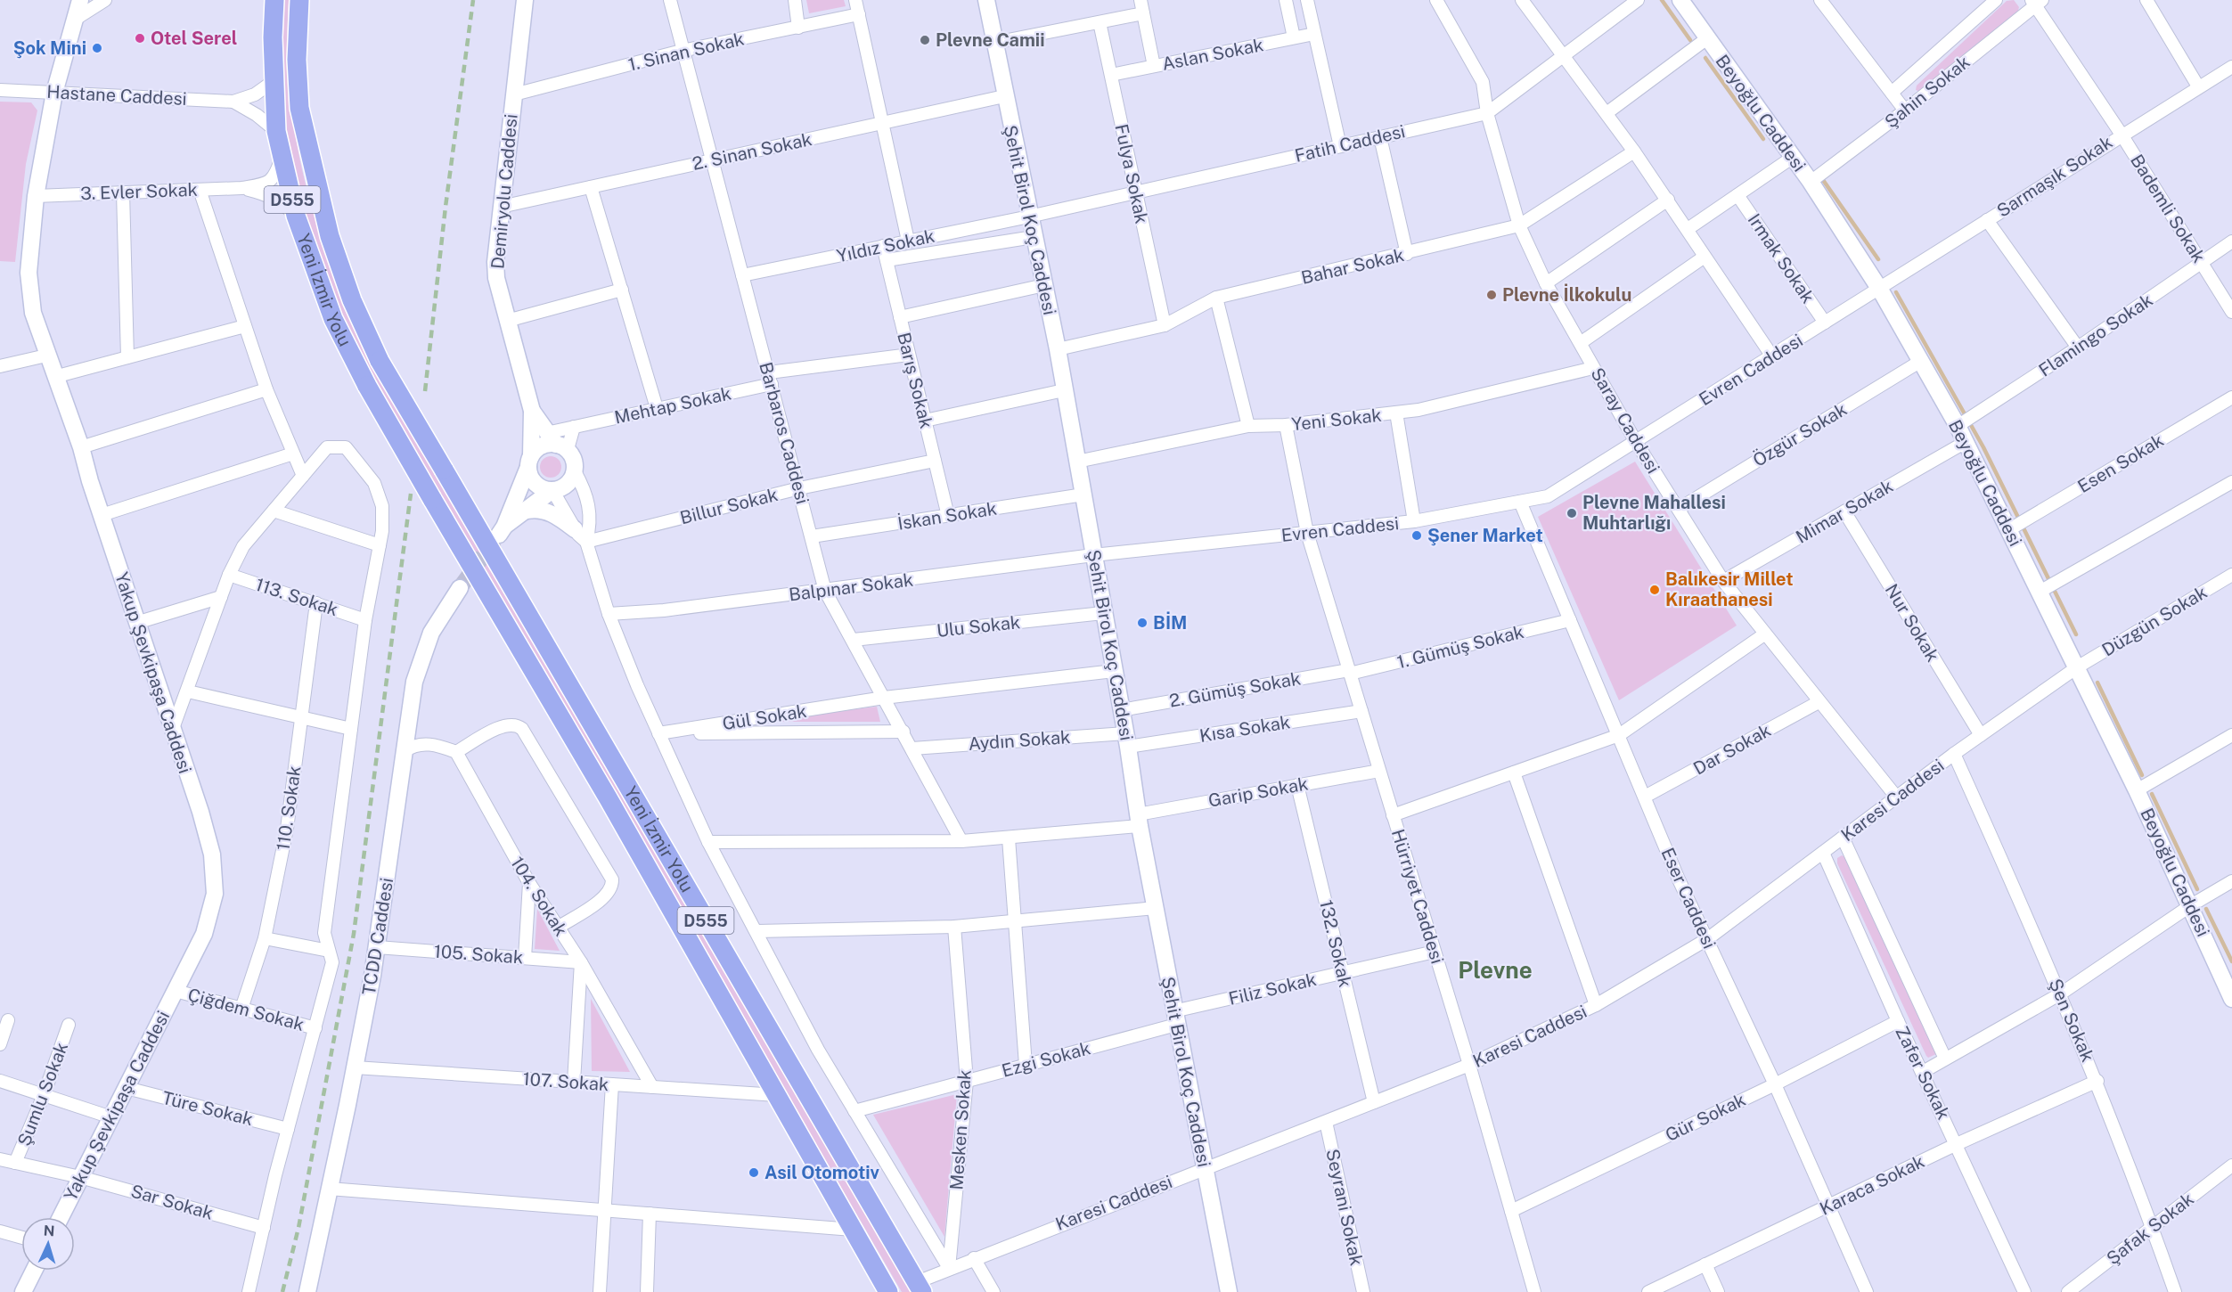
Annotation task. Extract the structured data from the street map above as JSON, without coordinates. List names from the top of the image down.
{
  "streets": {
    "highway": ["D555", "Yeni İzmir Yolu"],
    "main road": [
      "Beyoğlu Caddesi",
      "Demiryolu Caddesi",
      "Şehit Birol Koç Caddesi",
      "Yakup Şevkipaşa Caddesi",
      "TCDD Caddesi"
    ],
    "street": [
      "1. Sinan Sokak",
      "Aslan Sokak",
      "Şahin Sokak",
      "Hastane Caddesi",
      "Fatih Caddesi",
      "2. Sinan Sokak",
      "Fulya Sokak",
      "Sarmaşık Sokak",
      "3. Evler Sokak",
      "Bademli Sokak",
      "Yıldız Sokak",
      "Irmak Sokak",
      "Bahar Sokak",
      "Flamingo Sokak",
      "Evren Caddesi",
      "Barış Sokak",
      "Mehtap Sokak",
      "Yeni Sokak",
      "Saray Caddesi",
      "Barbaros Caddesi",
      "Özgür Sokak",
      "Esen Sokak",
      "Billur Sokak",
      "Mimar Sokak",
      "İskan Sokak",
      "Balpınar Sokak",
      "113. Sokak",
      "Düzgün Sokak",
      "Nur Sokak",
      "Ulu Sokak",
      "1. Gümüş Sokak",
      "2. Gümüş Sokak",
      "Gül Sokak",
      "Kısa Sokak",
      "Aydın Sokak",
      "Dar Sokak",
      "Garip Sokak",
      "Karesi Caddesi",
      "110. Sokak",
      "104. Sokak",
      "Hürriyet Caddesi",
      "Eser Caddesi",
      "132. Sokak",
      "105. Sokak",
      "Filiz Sokak",
      "Çiğdem Sokak",
      "Şen Sokak",
      "Ezgi Sokak",
      "Zafer Sokak",
      "107. Sokak",
      "Şumlu Sokak",
      "Türe Sokak",
      "Gür Sokak",
      "Mesken Sokak",
      "Karaca Sokak",
      "Sar Sokak",
      "Seyrani Sokak",
      "Şafak Sokak"
    ]
  },
  "crossings": [
    ["1. Sinan Sokak", "Demiryolu Caddesi"],
    ["1. Sinan Sokak", "Barbaros Caddesi"],
    ["Aslan Sokak", "Fulya Sokak"],
    ["Şahin Sokak", "Beyoğlu Caddesi"],
    ["Şahin Sokak", "Bademli Sokak"],
    ["Hastane Caddesi", "Yakup Şevkipaşa Caddesi"],
    ["Beyoğlu Caddesi", "Sarmaşık Sokak"],
    ["Beyoğlu Caddesi", "Flamingo Sokak"],
    ["Beyoğlu Caddesi", "Evren Caddesi"],
    ["Beyoğlu Caddesi", "Özgür Sokak"],
    ["Beyoğlu Caddesi", "Esen Sokak"],
    ["Beyoğlu Caddesi", "Mimar Sokak"],
    ["Beyoğlu Caddesi", "Düzgün Sokak"],
    ["Beyoğlu Caddesi", "Karesi Caddesi"],
    ["Fatih Caddesi", "Fulya Sokak"],
    ["Fatih Caddesi", "Şehit Birol Koç Caddesi"],
    ["Fatih Caddesi", "Yıldız Sokak"],
    ["Fatih Caddesi", "Saray Caddesi"],
    ["2. Sinan Sokak", "Demiryolu Caddesi"],
    ["2. Sinan Sokak", "Şehit Birol Koç Caddesi"],
    ["2. Sinan Sokak", "Barbaros Caddesi"],
    ["Fulya Sokak", "Bahar Sokak"],
    ["Sarmaşık Sokak", "Bademli Sokak"],
    ["Sarmaşık Sokak", "Evren Caddesi"],
    ["3. Evler Sokak", "Yakup Şevkipaşa Caddesi"],
    ["Bademli Sokak", "Flamingo Sokak"],
    ["Şehit Birol Koç Caddesi", "Yıldız Sokak"],
    ["Şehit Birol Koç Caddesi", "Bahar Sokak"],
    ["Şehit Birol Koç Caddesi", "Evren Caddesi"],
    ["Şehit Birol Koç Caddesi", "Yeni Sokak"],
    ["Şehit Birol Koç Caddesi", "İskan Sokak"],
    ["Şehit Birol Koç Caddesi", "Balpınar Sokak"],
    ["Şehit Birol Koç Caddesi", "Ulu Sokak"],
    ["Şehit Birol Koç Caddesi", "2. Gümüş Sokak"],
    ["Şehit Birol Koç Caddesi", "Gül Sokak"],
    ["Şehit Birol Koç Caddesi", "Kısa Sokak"],
    ["Şehit Birol Koç Caddesi", "Aydın Sokak"],
    ["Şehit Birol Koç Caddesi", "Garip Sokak"],
    ["Şehit Birol Koç Caddesi", "Karesi Caddesi"],
    ["Şehit Birol Koç Caddesi", "Filiz Sokak"],
    ["Şehit Birol Koç Caddesi", "Ezgi Sokak"],
    ["Yıldız Sokak", "Barış Sokak"],
    ["Yıldız Sokak", "Barbaros Caddesi"],
    ["Irmak Sokak", "Evren Caddesi"],
    ["Bahar Sokak", "Saray Caddesi"],
    ["Yeni İzmir Yolu", "Karesi Caddesi"],
    ["Yeni İzmir Yolu", "107. Sokak"],
    ["Evren Caddesi", "Saray Caddesi"],
    ["Evren Caddesi", "Balpınar Sokak"],
    ["Evren Caddesi", "Hürriyet Caddesi"],
    ["Evren Caddesi", "Eser Caddesi"],
    ["Barış Sokak", "Mehtap Sokak"],
    ["Barış Sokak", "Billur Sokak"],
    ["Barış Sokak", "İskan Sokak"],
    ["Mehtap Sokak", "Barbaros Caddesi"],
    ["Yeni Sokak", "Saray Caddesi"],
    ["Yeni Sokak", "Hürriyet Caddesi"],
    ["Saray Caddesi", "Özgür Sokak"],
    ["Saray Caddesi", "Mimar Sokak"],
    ["Saray Caddesi", "Dar Sokak"],
    ["Saray Caddesi", "Karesi Caddesi"],
    ["Barbaros Caddesi", "Billur Sokak"],
    ["Barbaros Caddesi", "İskan Sokak"],
    ["Barbaros Caddesi", "Balpınar Sokak"],
    ["Barbaros Caddesi", "Ulu Sokak"],
    ["Barbaros Caddesi", "Gül Sokak"],
    ["Barbaros Caddesi", "Aydın Sokak"],
    ["Barbaros Caddesi", "Garip Sokak"],
    ["Mimar Sokak", "Nur Sokak"],
    ["113. Sokak", "110. Sokak"],
    ["Düzgün Sokak", "Karesi Caddesi"],
    ["Nur Sokak", "Karesi Caddesi"],
    ["1. Gümüş Sokak", "2. Gümüş Sokak"],
    ["1. Gümüş Sokak", "Hürriyet Caddesi"],
    ["1. Gümüş Sokak", "Eser Caddesi"],
    ["Yakup Şevkipaşa Caddesi", "Çiğdem Sokak"],
    ["Yakup Şevkipaşa Caddesi", "Türe Sokak"],
    ["Yakup Şevkipaşa Caddesi", "Sar Sokak"],
    ["2. Gümüş Sokak", "Hürriyet Caddesi"],
    ["Kısa Sokak", "Aydın Sokak"],
    ["Kısa Sokak", "Hürriyet Caddesi"],
    ["Dar Sokak", "Eser Caddesi"],
    ["Garip Sokak", "Hürriyet Caddesi"],
    ["Garip Sokak", "132. Sokak"],
    ["Karesi Caddesi", "Hürriyet Caddesi"],
    ["Karesi Caddesi", "Eser Caddesi"],
    ["Karesi Caddesi", "132. Sokak"],
    ["Karesi Caddesi", "Şen Sokak"],
    ["Karesi Caddesi", "Zafer Sokak"],
    ["Karesi Caddesi", "Mesken Sokak"],
    ["Karesi Caddesi", "Seyrani Sokak"],
    ["110. Sokak", "Çiğdem Sokak"],
    ["104. Sokak", "105. Sokak"],
    ["104. Sokak", "107. Sokak"],
    ["Hürriyet Caddesi", "Filiz Sokak"],
    ["Hürriyet Caddesi", "Gür Sokak"],
    ["Eser Caddesi", "Gür Sokak"],
    ["Eser Caddesi", "Karaca Sokak"],
    ["TCDD Caddesi", "105. Sokak"],
    ["TCDD Caddesi", "107. Sokak"],
    ["132. Sokak", "Filiz Sokak"],
    ["Filiz Sokak", "Ezgi Sokak"],
    ["Şen Sokak", "Karaca Sokak"],
    ["Şen Sokak", "Şafak Sokak"],
    ["Ezgi Sokak", "Mesken Sokak"],
    ["Zafer Sokak", "Gür Sokak"],
    ["Zafer Sokak", "Karaca Sokak"],
    ["Şumlu Sokak", "Sar Sokak"]
  ],
  "districts": ["Plevne"],
  "places": [
    "Otel Serel",
    "Plevne Camii",
    "Şok Mini",
    "Plevne İlkokulu",
    "Plevne Mahallesi Muhtarlığı",
    "Şener Market",
    "Balıkesir Millet Kıraathanesi",
    "BİM",
    "Asil Otomotiv"
  ],
  "north": "top"
}
